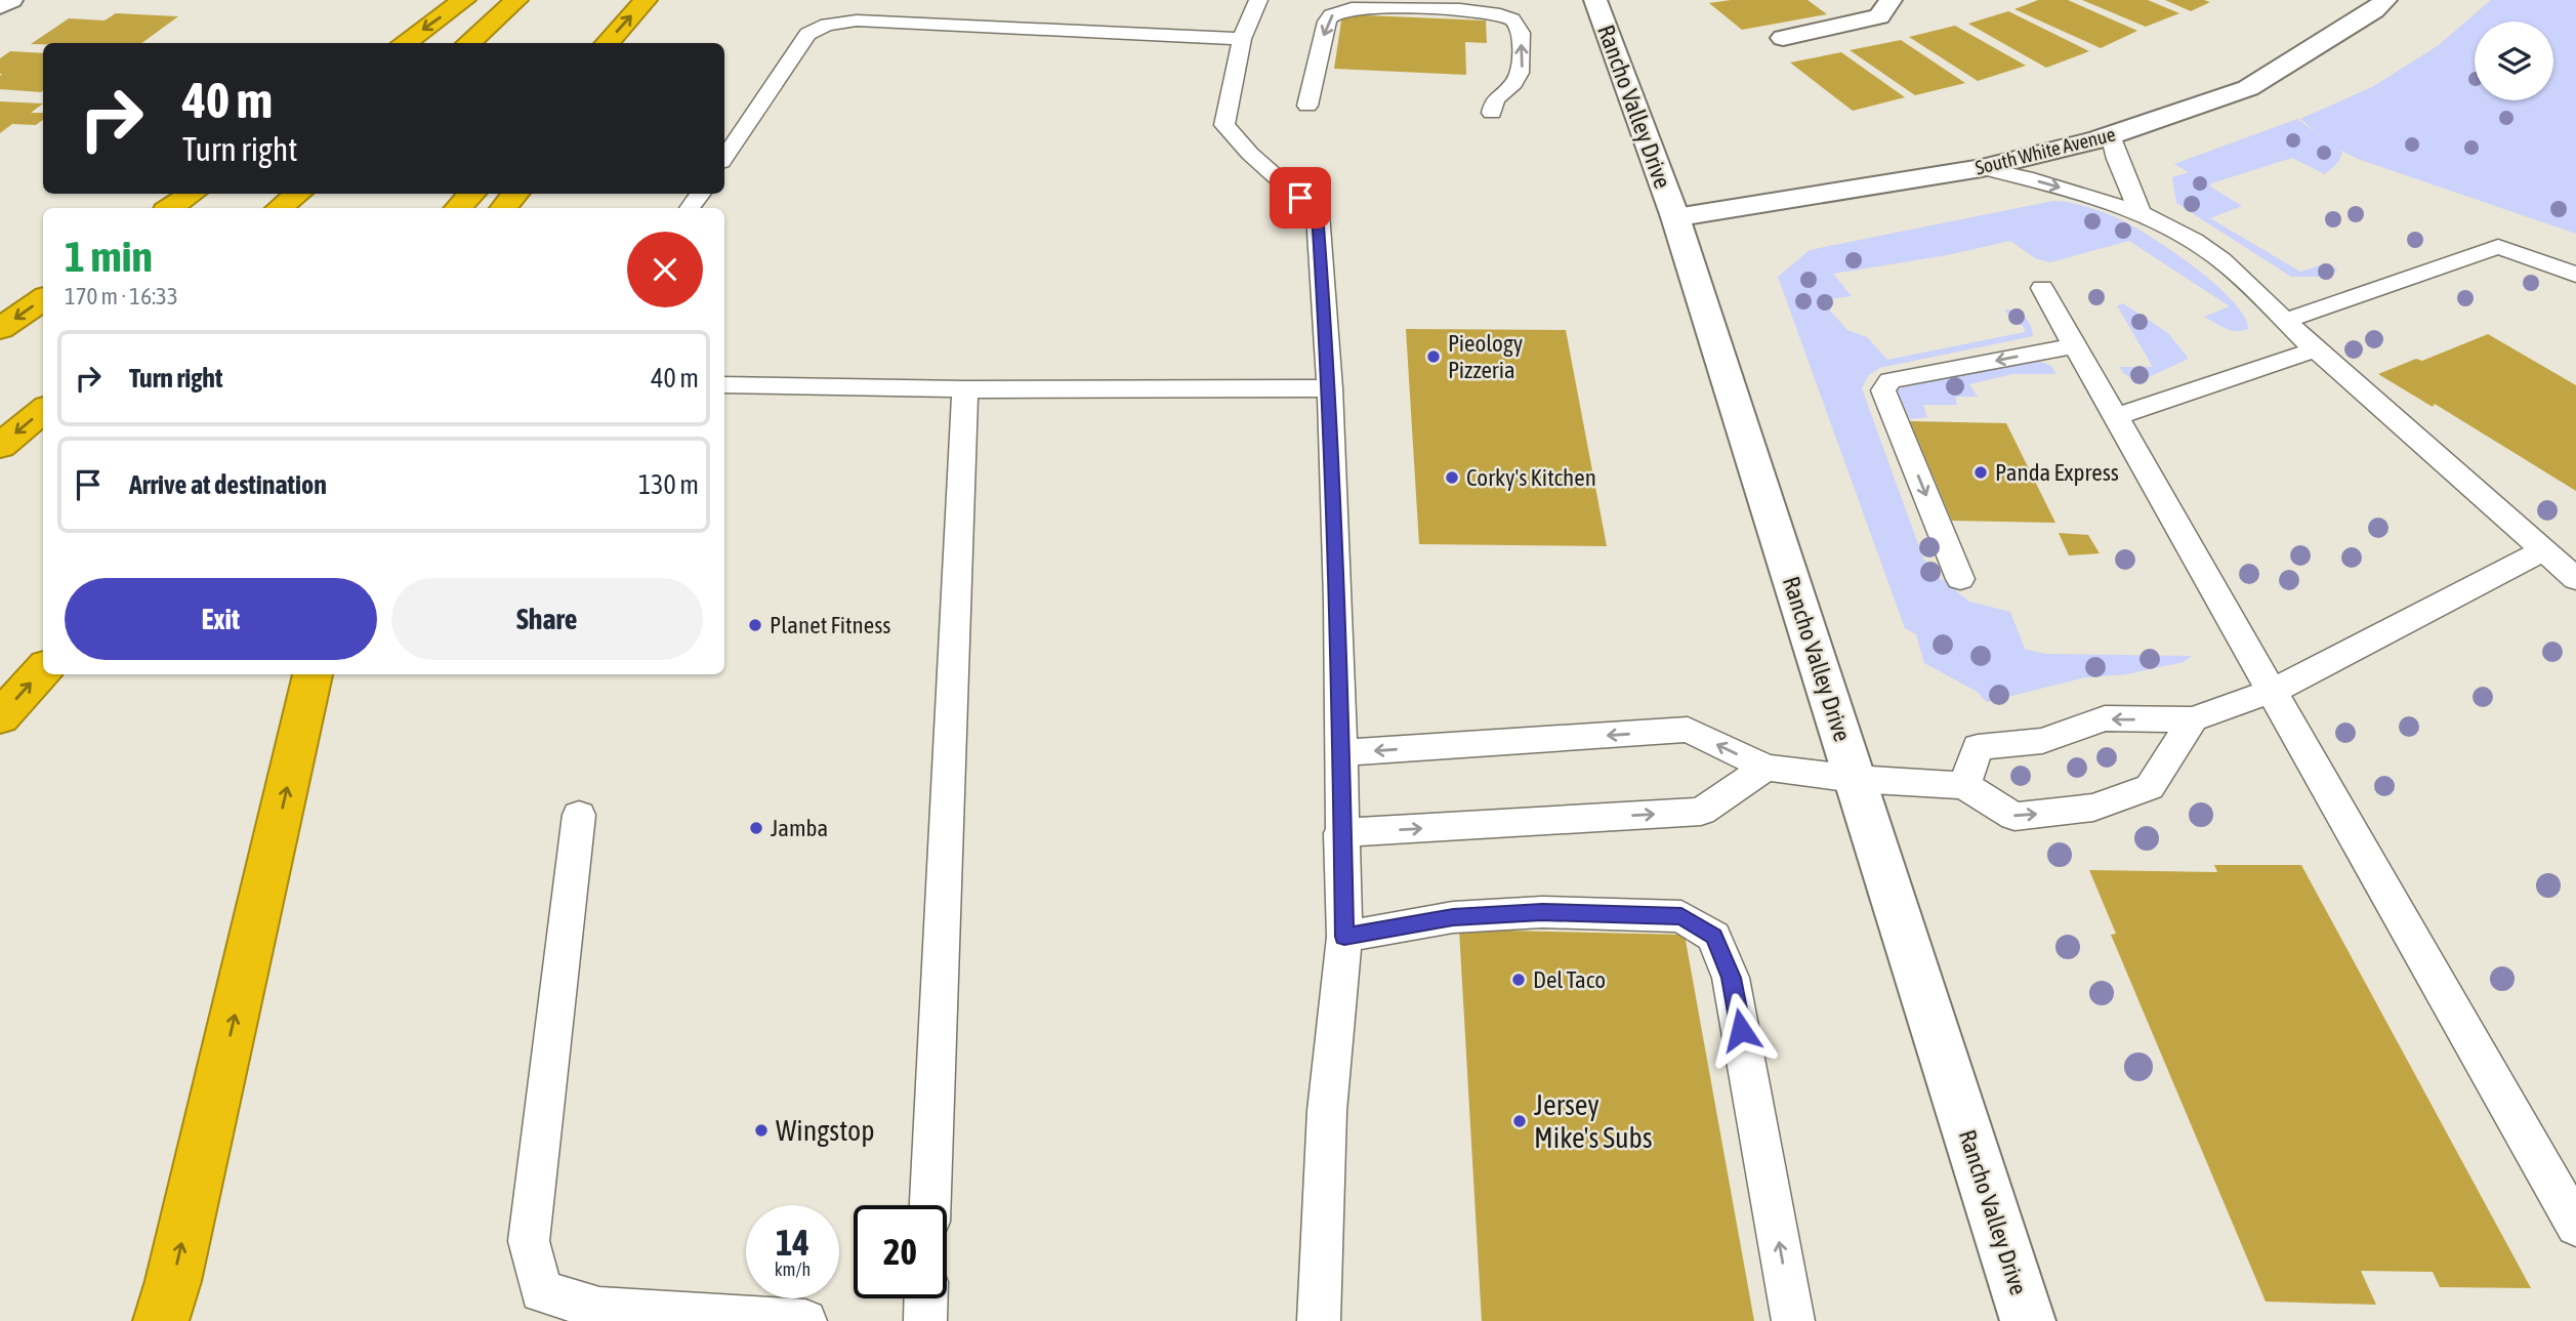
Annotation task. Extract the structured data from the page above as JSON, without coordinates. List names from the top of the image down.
{
  "streets": {
    "street": ["Rancho Valley Drive", "South White Avenue"]
  },
  "crossings": [
    ["Rancho Valley Drive", "South White Avenue"]
  ],
  "places": [
    "Pieology Pizzeria",
    "Panda Express",
    "Corky's Kitchen",
    "Planet Fitness",
    "Jamba",
    "Del Taco",
    "Jersey Mike's Subs",
    "Wingstop"
  ],
  "page": {
    "turn": ["40 m", "Turn right"],
    "heading": ["1 min", "170 m · 16:33"],
    "list": [
      {
        "name": "Turn right",
        "value": "40 m"
      },
      {
        "name": "Arrive at destination",
        "value": "130 m"
      }
    ],
    "buttons": ["Exit", "Share"],
    "speed": "14 km/h",
    "limit": "20"
  }
}
